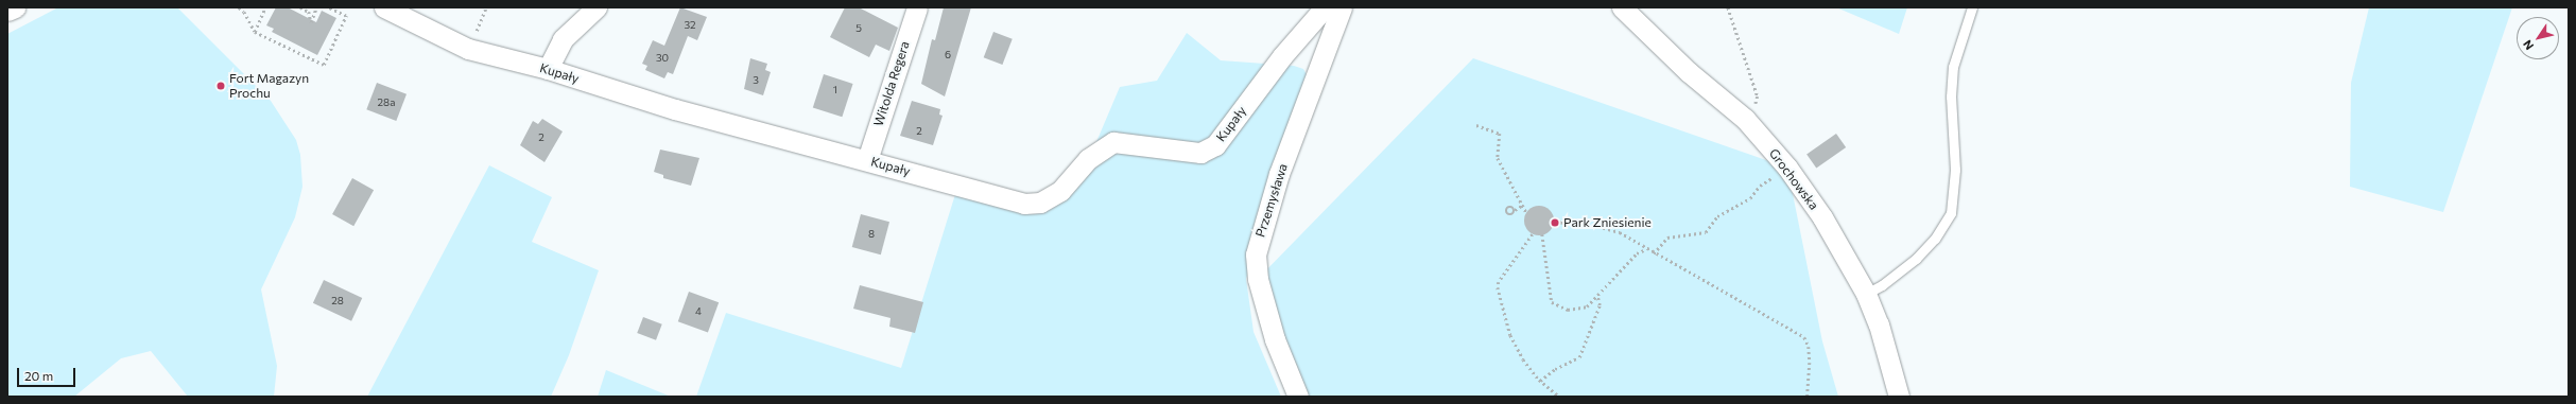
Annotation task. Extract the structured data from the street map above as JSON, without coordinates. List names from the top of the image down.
{
  "streets": {
    "street": [
      "Kupały",
      "Witolda Regera",
      "Grochowska",
      "Przemysława"
    ]
  },
  "crossings": [
    ["Kupały", "Witolda Regera"],
    ["Kupały", "Przemysława"]
  ],
  "places": ["Fort Magazyn Prochu", "Park Zniesienie"],
  "house_numbers": [
    "32",
    "5",
    "6",
    "30",
    "3",
    "1",
    "28a",
    "2",
    "2",
    "8",
    "28",
    "4"
  ],
  "scale_bar": "20 m",
  "north": "bottom left"
}
